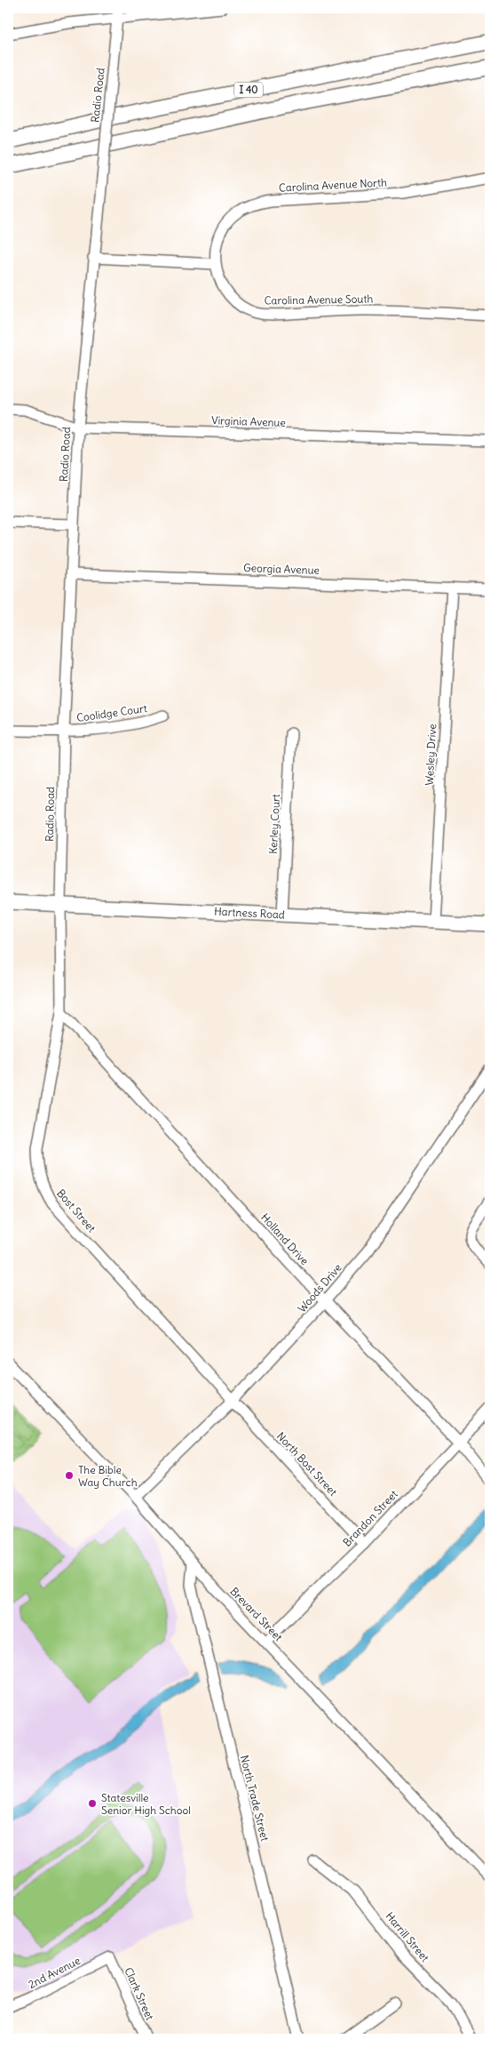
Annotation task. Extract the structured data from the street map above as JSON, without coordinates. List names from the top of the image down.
{
  "streets": {
    "highway": ["I 40"],
    "main road": ["Hartness Road"],
    "street": [
      "Radio Road",
      "Carolina Avenue North",
      "Carolina Avenue South",
      "Virginia Avenue",
      "Georgia Avenue",
      "Coolidge Court",
      "Wesley Drive",
      "Kerley Court",
      "Bost Street",
      "Holland Drive",
      "Woods Drive",
      "North Bost Street",
      "Brandon Street",
      "Brevard Street",
      "North Trade Street",
      "Harrill Street",
      "2nd Avenue",
      "Clark Street"
    ]
  },
  "crossings": [
    ["Radio Road", "Virginia Avenue"],
    ["Radio Road", "Georgia Avenue"],
    ["Radio Road", "Coolidge Court"],
    ["Radio Road", "Hartness Road"],
    ["Radio Road", "Bost Street"],
    ["Carolina Avenue North", "Carolina Avenue South"],
    ["Georgia Avenue", "Wesley Drive"],
    ["Wesley Drive", "Hartness Road"],
    ["Kerley Court", "Hartness Road"],
    ["Hartness Road", "Bost Street"],
    ["Bost Street", "Holland Drive"],
    ["Bost Street", "Woods Drive"],
    ["Bost Street", "North Bost Street"],
    ["Holland Drive", "Woods Drive"],
    ["Holland Drive", "Brandon Street"],
    ["Woods Drive", "North Bost Street"],
    ["Woods Drive", "Brevard Street"],
    ["North Bost Street", "Brandon Street"],
    ["Brandon Street", "Brevard Street"],
    ["Brevard Street", "North Trade Street"],
    ["2nd Avenue", "Clark Street"]
  ],
  "places": ["The Bible Way Church", "Statesville Senior High School"]
}
